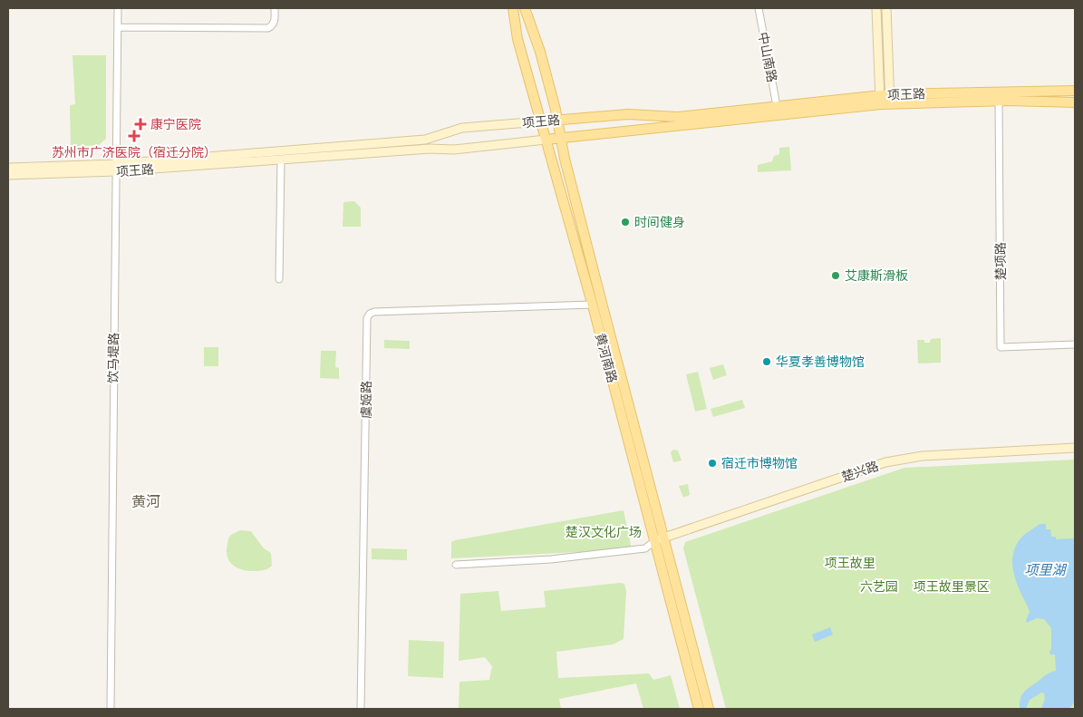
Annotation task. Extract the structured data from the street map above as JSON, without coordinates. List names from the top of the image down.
{
  "streets": {
    "main road": ["项王路", "黄河南路", "楚兴路"],
    "street": [
      "中山南路",
      "楚项路",
      "饮马堤路",
      "虞姬路"
    ]
  },
  "crossings": [
    ["中山南路", "项王路"],
    ["项王路", "楚项路"],
    ["项王路", "饮马堤路"],
    ["项王路", "黄河南路"],
    ["黄河南路", "虞姬路"],
    ["黄河南路", "楚兴路"]
  ],
  "districts": ["黄河"],
  "water": ["项里湖"],
  "parks": [
    "楚汉文化广场",
    "项王故里",
    "六艺园",
    "项王故里景区"
  ],
  "places": {
    "health": ["康宁医院", "苏州市广济医院（宿迁分院）"],
    "other": [
      "时间健身",
      "艾康斯滑板",
      "华夏孝善博物馆",
      "宿迁市博物馆"
    ]
  }
}
